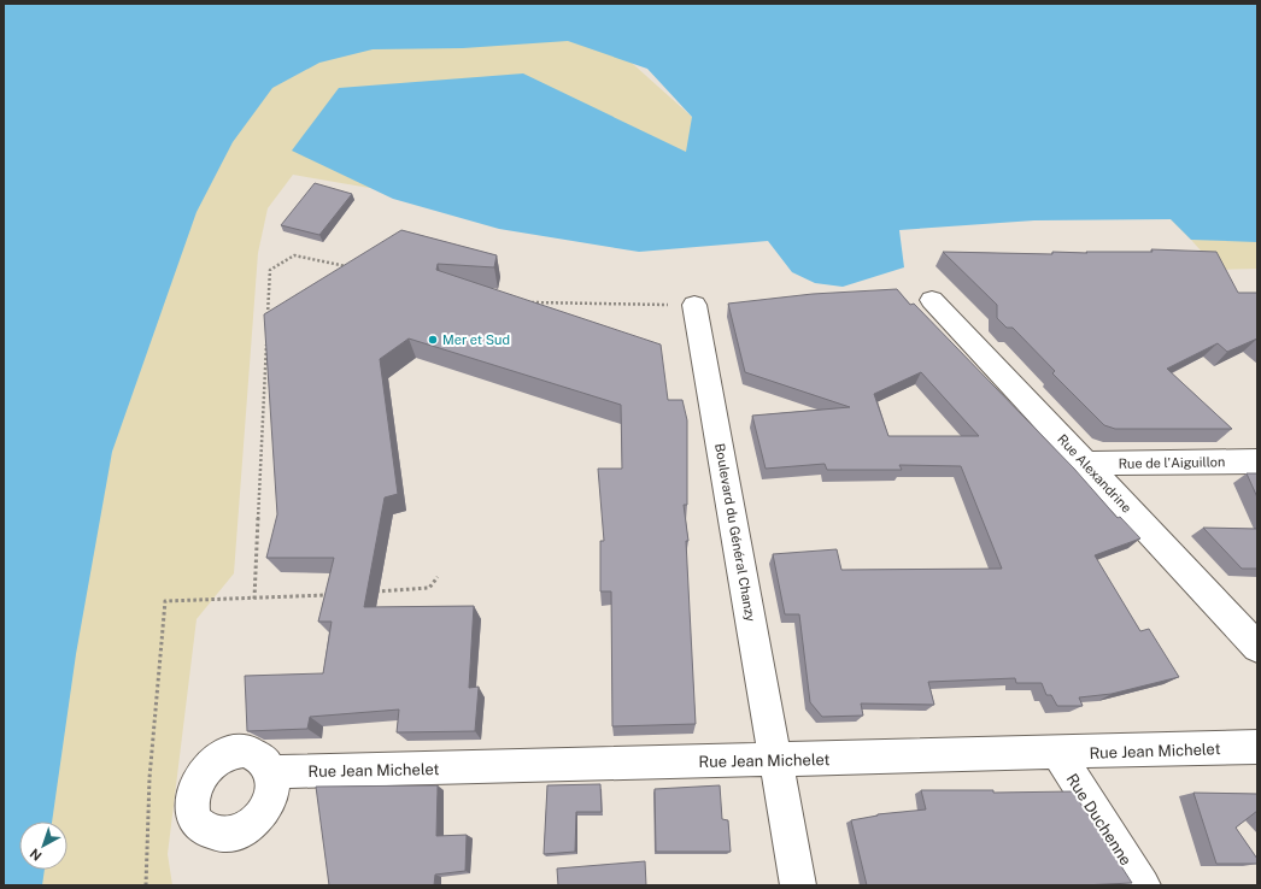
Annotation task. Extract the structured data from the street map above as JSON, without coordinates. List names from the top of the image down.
{
  "streets": {
    "street": [
      "Rue de l'Aiguillon",
      "Rue Alexandrine",
      "Boulevard du Général Chanzy",
      "Rue Jean Michelet",
      "Rue Duchenne"
    ]
  },
  "crossings": [
    ["Rue de l'Aiguillon", "Rue Alexandrine"],
    ["Boulevard du Général Chanzy", "Rue Jean Michelet"],
    ["Rue Jean Michelet", "Rue Duchenne"]
  ],
  "places": ["Mer et Sud"],
  "north": "bottom left"
}
